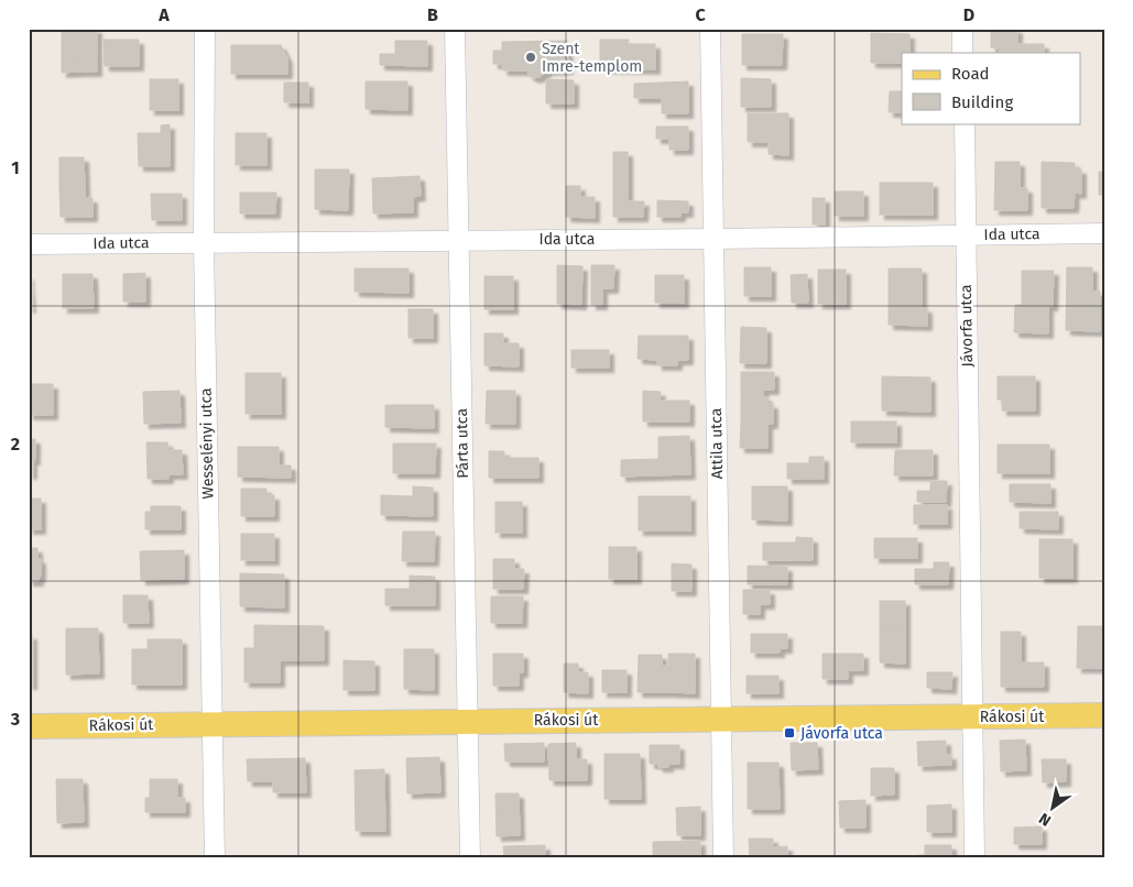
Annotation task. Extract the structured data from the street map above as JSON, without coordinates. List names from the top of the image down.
{
  "streets": {
    "main road": ["Rákosi út"],
    "street": [
      "Ida utca",
      "Jávorfa utca",
      "Wesselényi utca",
      "Párta utca",
      "Attila utca"
    ]
  },
  "crossings": [
    ["Ida utca", "Jávorfa utca"],
    ["Ida utca", "Wesselényi utca"],
    ["Ida utca", "Párta utca"],
    ["Ida utca", "Attila utca"],
    ["Jávorfa utca", "Rákosi út"],
    ["Wesselényi utca", "Rákosi út"],
    ["Párta utca", "Rákosi út"],
    ["Attila utca", "Rákosi út"]
  ],
  "places": {
    "other": ["Szent Imre-templom"],
    "transit": ["Jávorfa utca"]
  },
  "legend": ["Road", "Building"],
  "north": "bottom left",
  "grid": {
    "columns": [
      "A",
      "B",
      "C",
      "D"
    ],
    "rows": ["1", "2", "3"]
  }
}
